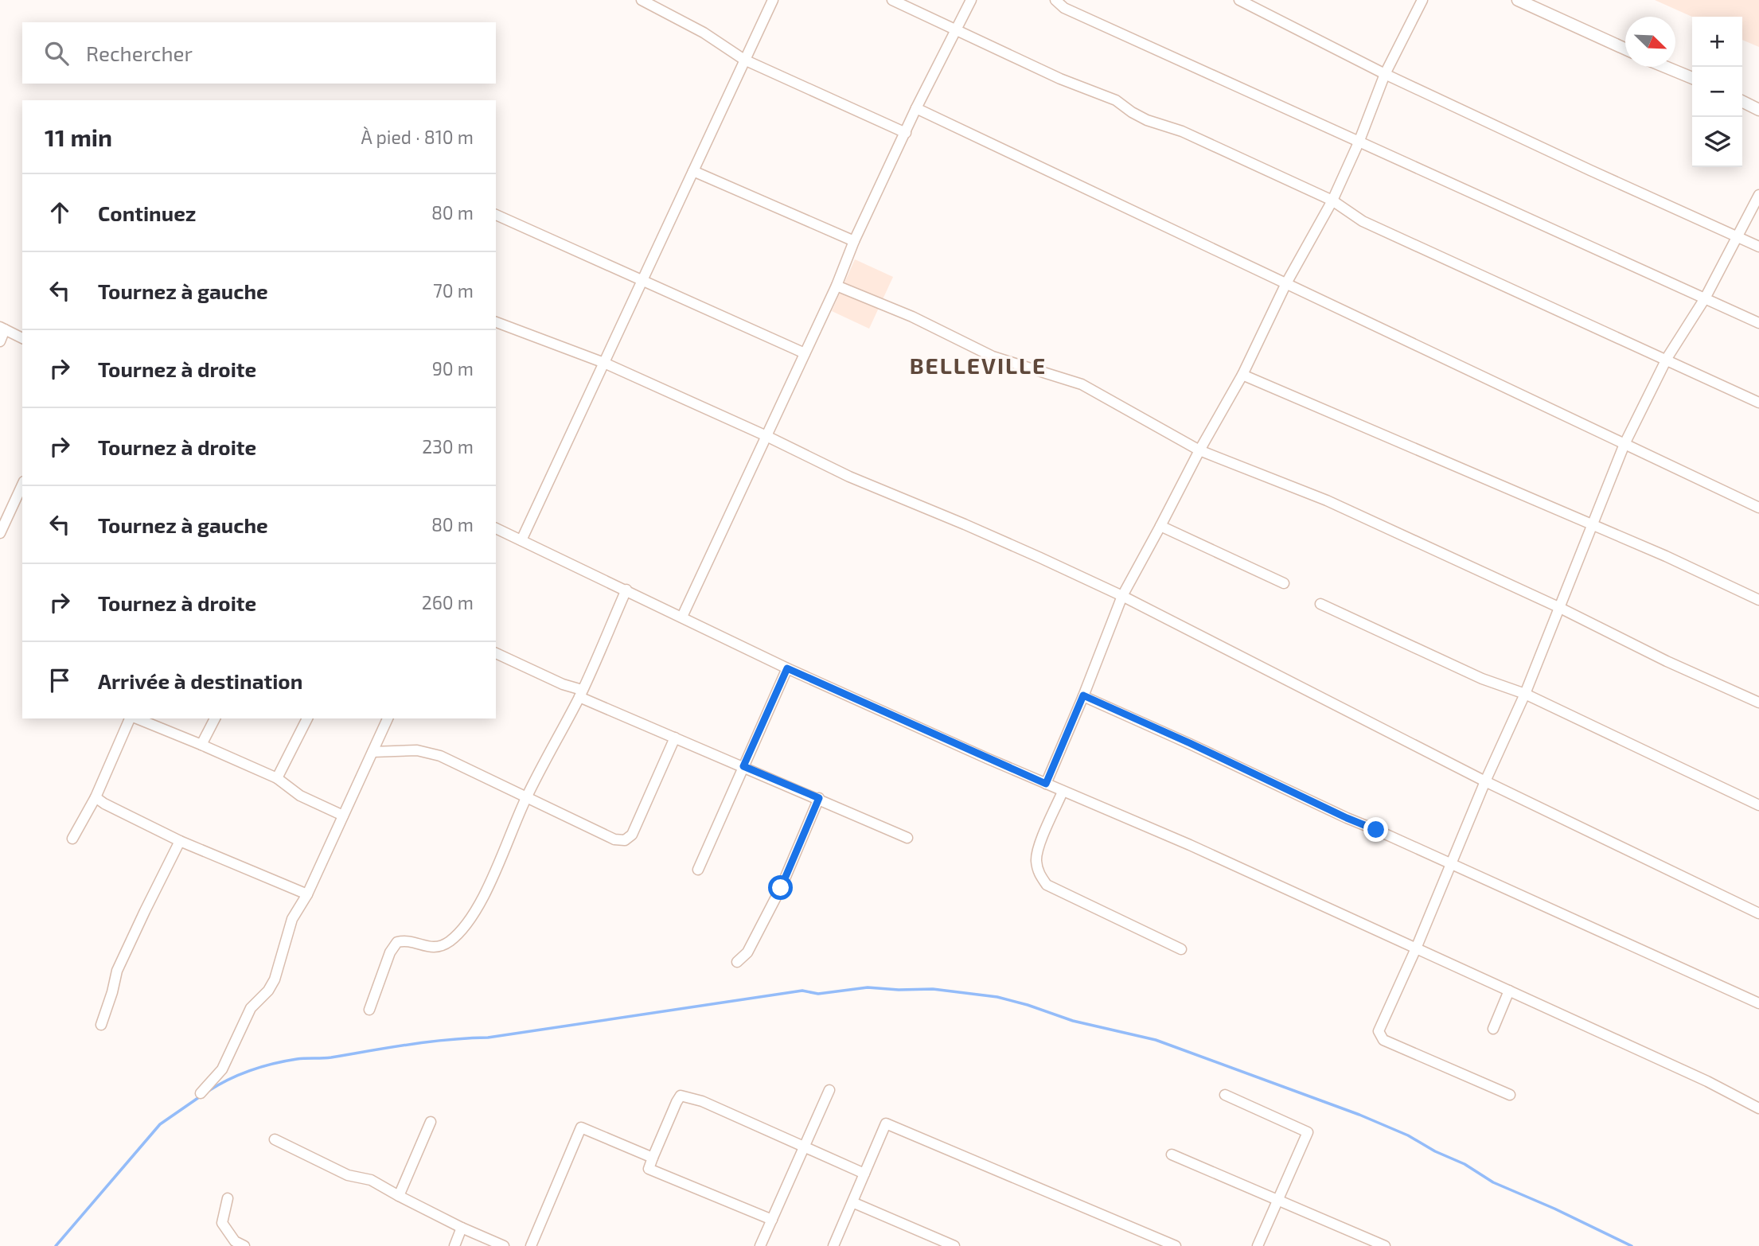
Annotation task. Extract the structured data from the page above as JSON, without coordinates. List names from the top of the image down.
{
  "districts": ["BELLEVILLE"],
  "north": "bottom right",
  "page": {
    "map_buttons": ["+", "−"],
    "search": "Rechercher",
    "heading": ["11 min", "À pied · 810 m"],
    "list": [
      ["Continuez", "80 m"],
      ["Tournez à gauche", "70 m"],
      ["Tournez à droite", "90 m"],
      ["Tournez à droite", "230 m"],
      ["Tournez à gauche", "80 m"],
      ["Tournez à droite", "260 m"],
      "Arrivée à destination"
    ]
  }
}
